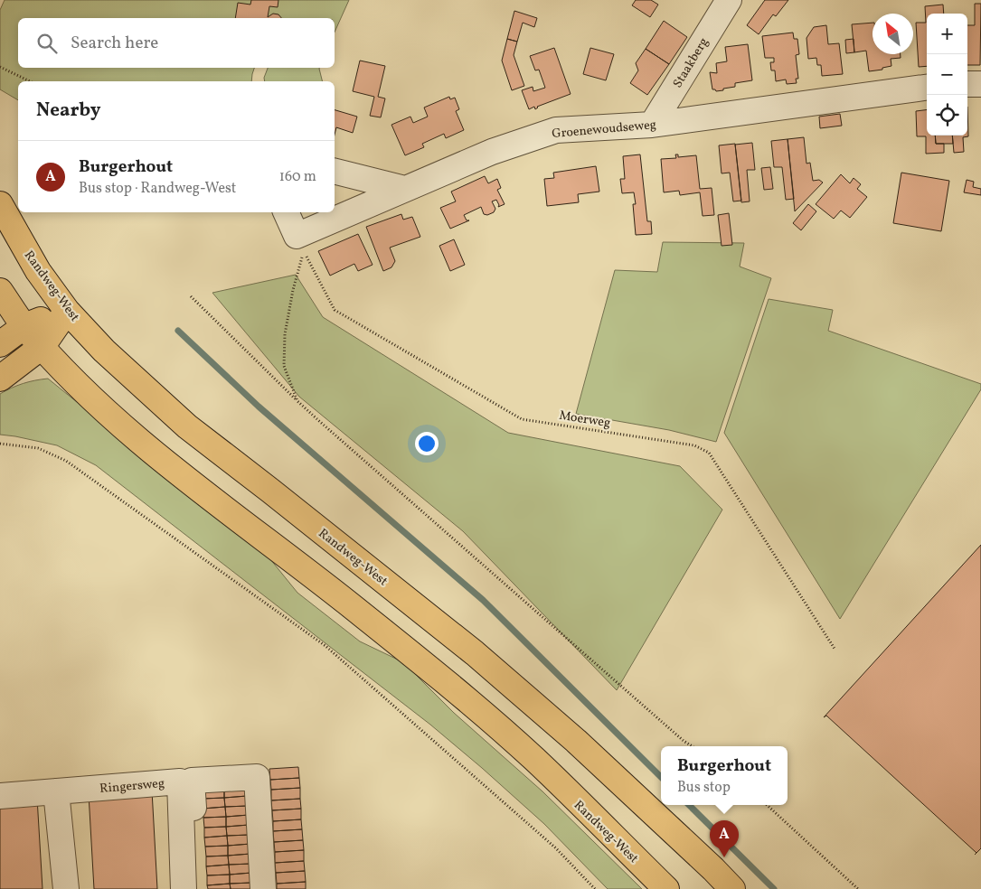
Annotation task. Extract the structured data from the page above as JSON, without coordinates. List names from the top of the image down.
{
  "streets": {
    "main road": ["Randweg-West"],
    "street": ["Staakberg", "Groenewoudseweg", "Ringersweg"],
    "path": ["Moerweg"]
  },
  "crossings": [
    ["Staakberg", "Groenewoudseweg"],
    ["Groenewoudseweg", "Moerweg"]
  ],
  "north": "top left",
  "page": {
    "map_buttons": ["+", "−"],
    "search": "Search here",
    "heading": "Nearby",
    "list": [
      {
        "mark": "A",
        "name": "Burgerhout",
        "note": "Bus stop · Randweg-West",
        "value": "160 m"
      }
    ],
    "popup": ["Burgerhout", "Bus stop"],
    "pins": "A"
  }
}
